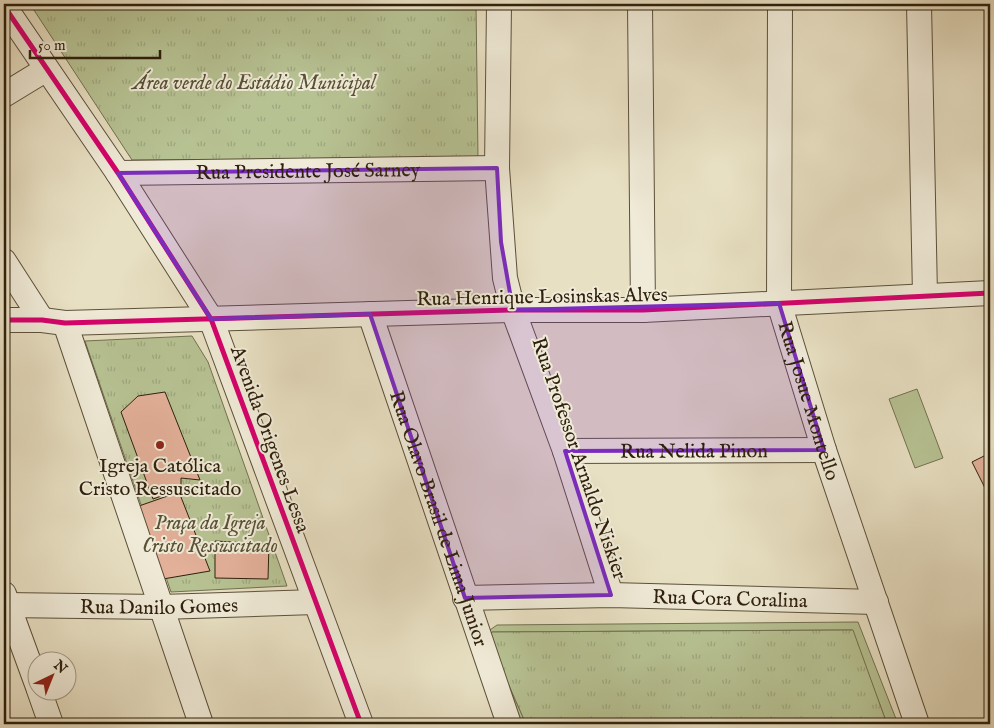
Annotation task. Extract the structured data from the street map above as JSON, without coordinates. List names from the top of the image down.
{
  "streets": {
    "street": [
      "Rua Presidente José Sarney",
      "Rua Henrique Losinskas Alves",
      "Rua Josue Montello",
      "Avenida Origenes Lessa",
      "Rua Nelida Pinon",
      "Rua Professor Arnaldo Niskier",
      "Rua Olavo Brasil de Lima Junior",
      "Rua Cora Coralina",
      "Rua Danilo Gomes"
    ]
  },
  "crossings": [
    ["Rua Presidente José Sarney", "Avenida Origenes Lessa"],
    ["Rua Presidente José Sarney", "Rua Professor Arnaldo Niskier"],
    ["Rua Henrique Losinskas Alves", "Rua Josue Montello"],
    ["Rua Henrique Losinskas Alves", "Avenida Origenes Lessa"],
    ["Rua Henrique Losinskas Alves", "Rua Professor Arnaldo Niskier"],
    ["Rua Henrique Losinskas Alves", "Rua Olavo Brasil de Lima Junior"],
    ["Rua Josue Montello", "Rua Nelida Pinon"],
    ["Rua Josue Montello", "Rua Cora Coralina"],
    ["Avenida Origenes Lessa", "Rua Danilo Gomes"],
    ["Rua Nelida Pinon", "Rua Professor Arnaldo Niskier"],
    ["Rua Professor Arnaldo Niskier", "Rua Cora Coralina"],
    ["Rua Olavo Brasil de Lima Junior", "Rua Cora Coralina"]
  ],
  "parks": ["Área verde do Estádio Municipal", "Praça da Igreja Cristo Ressuscitado"],
  "places": ["Igreja Católica Cristo Ressuscitado"],
  "scale_bar": "50 m",
  "north": "top right"
}
